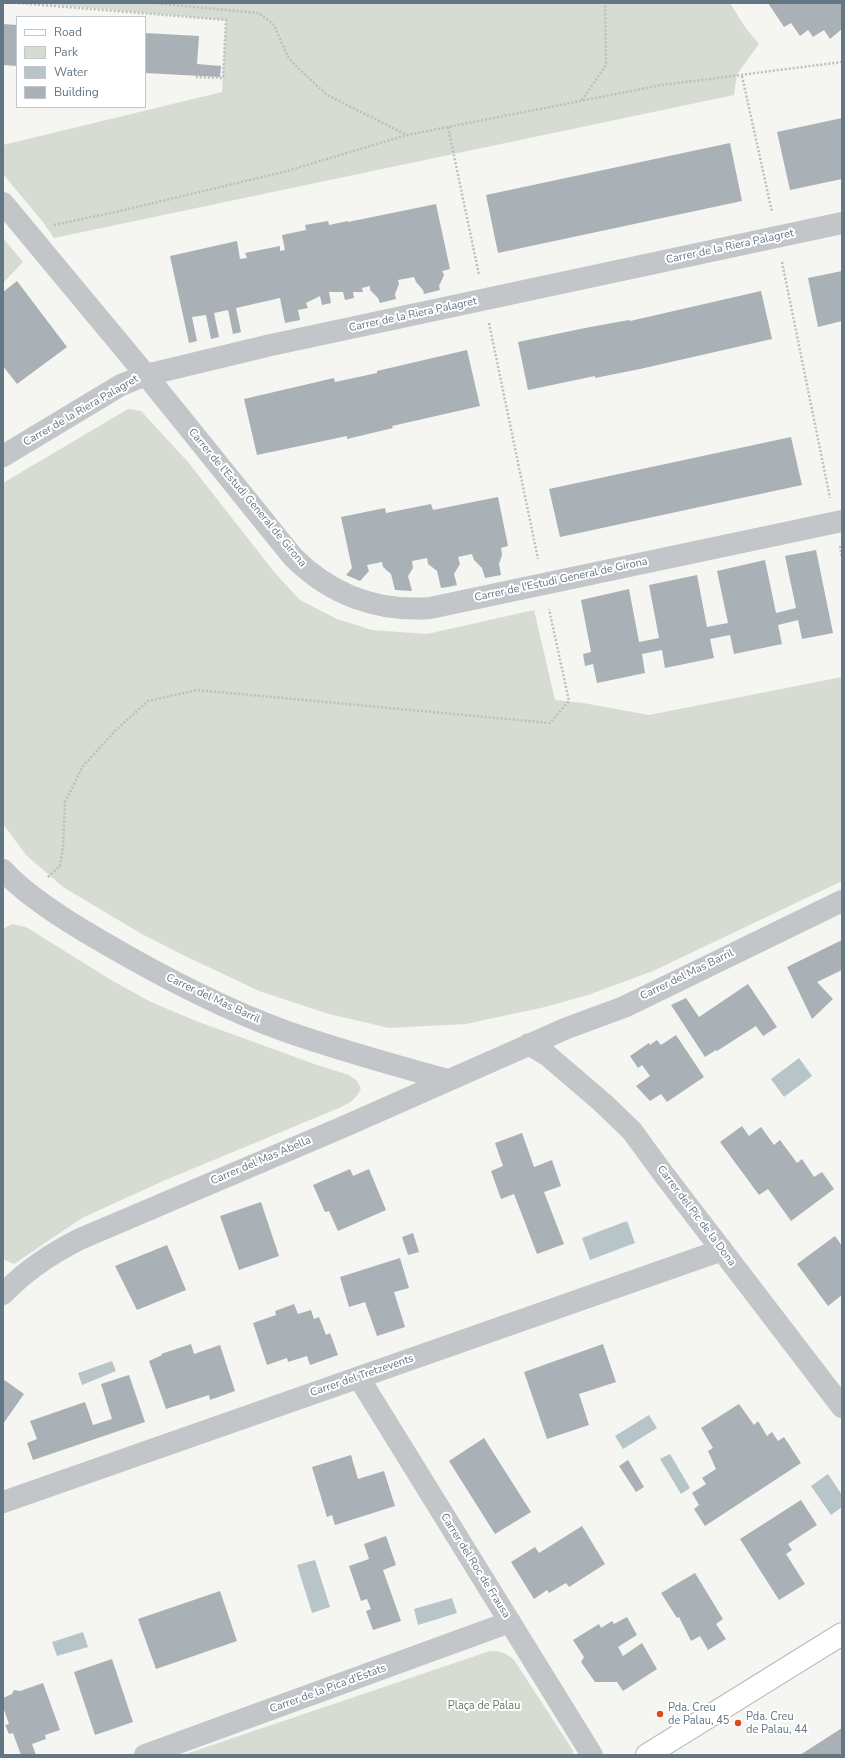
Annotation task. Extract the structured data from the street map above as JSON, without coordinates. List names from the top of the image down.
{
  "streets": {
    "street": [
      "Carrer de la Riera Palagret",
      "Carrer de l'Estudi General de Girona",
      "Carrer del Mas Barril",
      "Carrer del Mas Abella",
      "Carrer del Pic de la Dona",
      "Carrer del Tretzevents",
      "Carrer del Roc de Frausa",
      "Carrer de la Pica d'Estats"
    ]
  },
  "crossings": [
    ["Carrer de la Riera Palagret", "Carrer de l'Estudi General de Girona"],
    ["Carrer del Mas Barril", "Carrer del Mas Abella"],
    ["Carrer del Mas Barril", "Carrer del Pic de la Dona"],
    ["Carrer del Mas Abella", "Carrer del Pic de la Dona"],
    ["Carrer del Pic de la Dona", "Carrer del Tretzevents"],
    ["Carrer del Tretzevents", "Carrer del Roc de Frausa"],
    ["Carrer del Roc de Frausa", "Carrer de la Pica d'Estats"]
  ],
  "parks": ["Plaça de Palau"],
  "places": ["Pda. Creu de Palau, 45", "Pda. Creu de Palau, 44"],
  "legend": [
    "Road",
    "Park",
    "Water",
    "Building"
  ]
}
